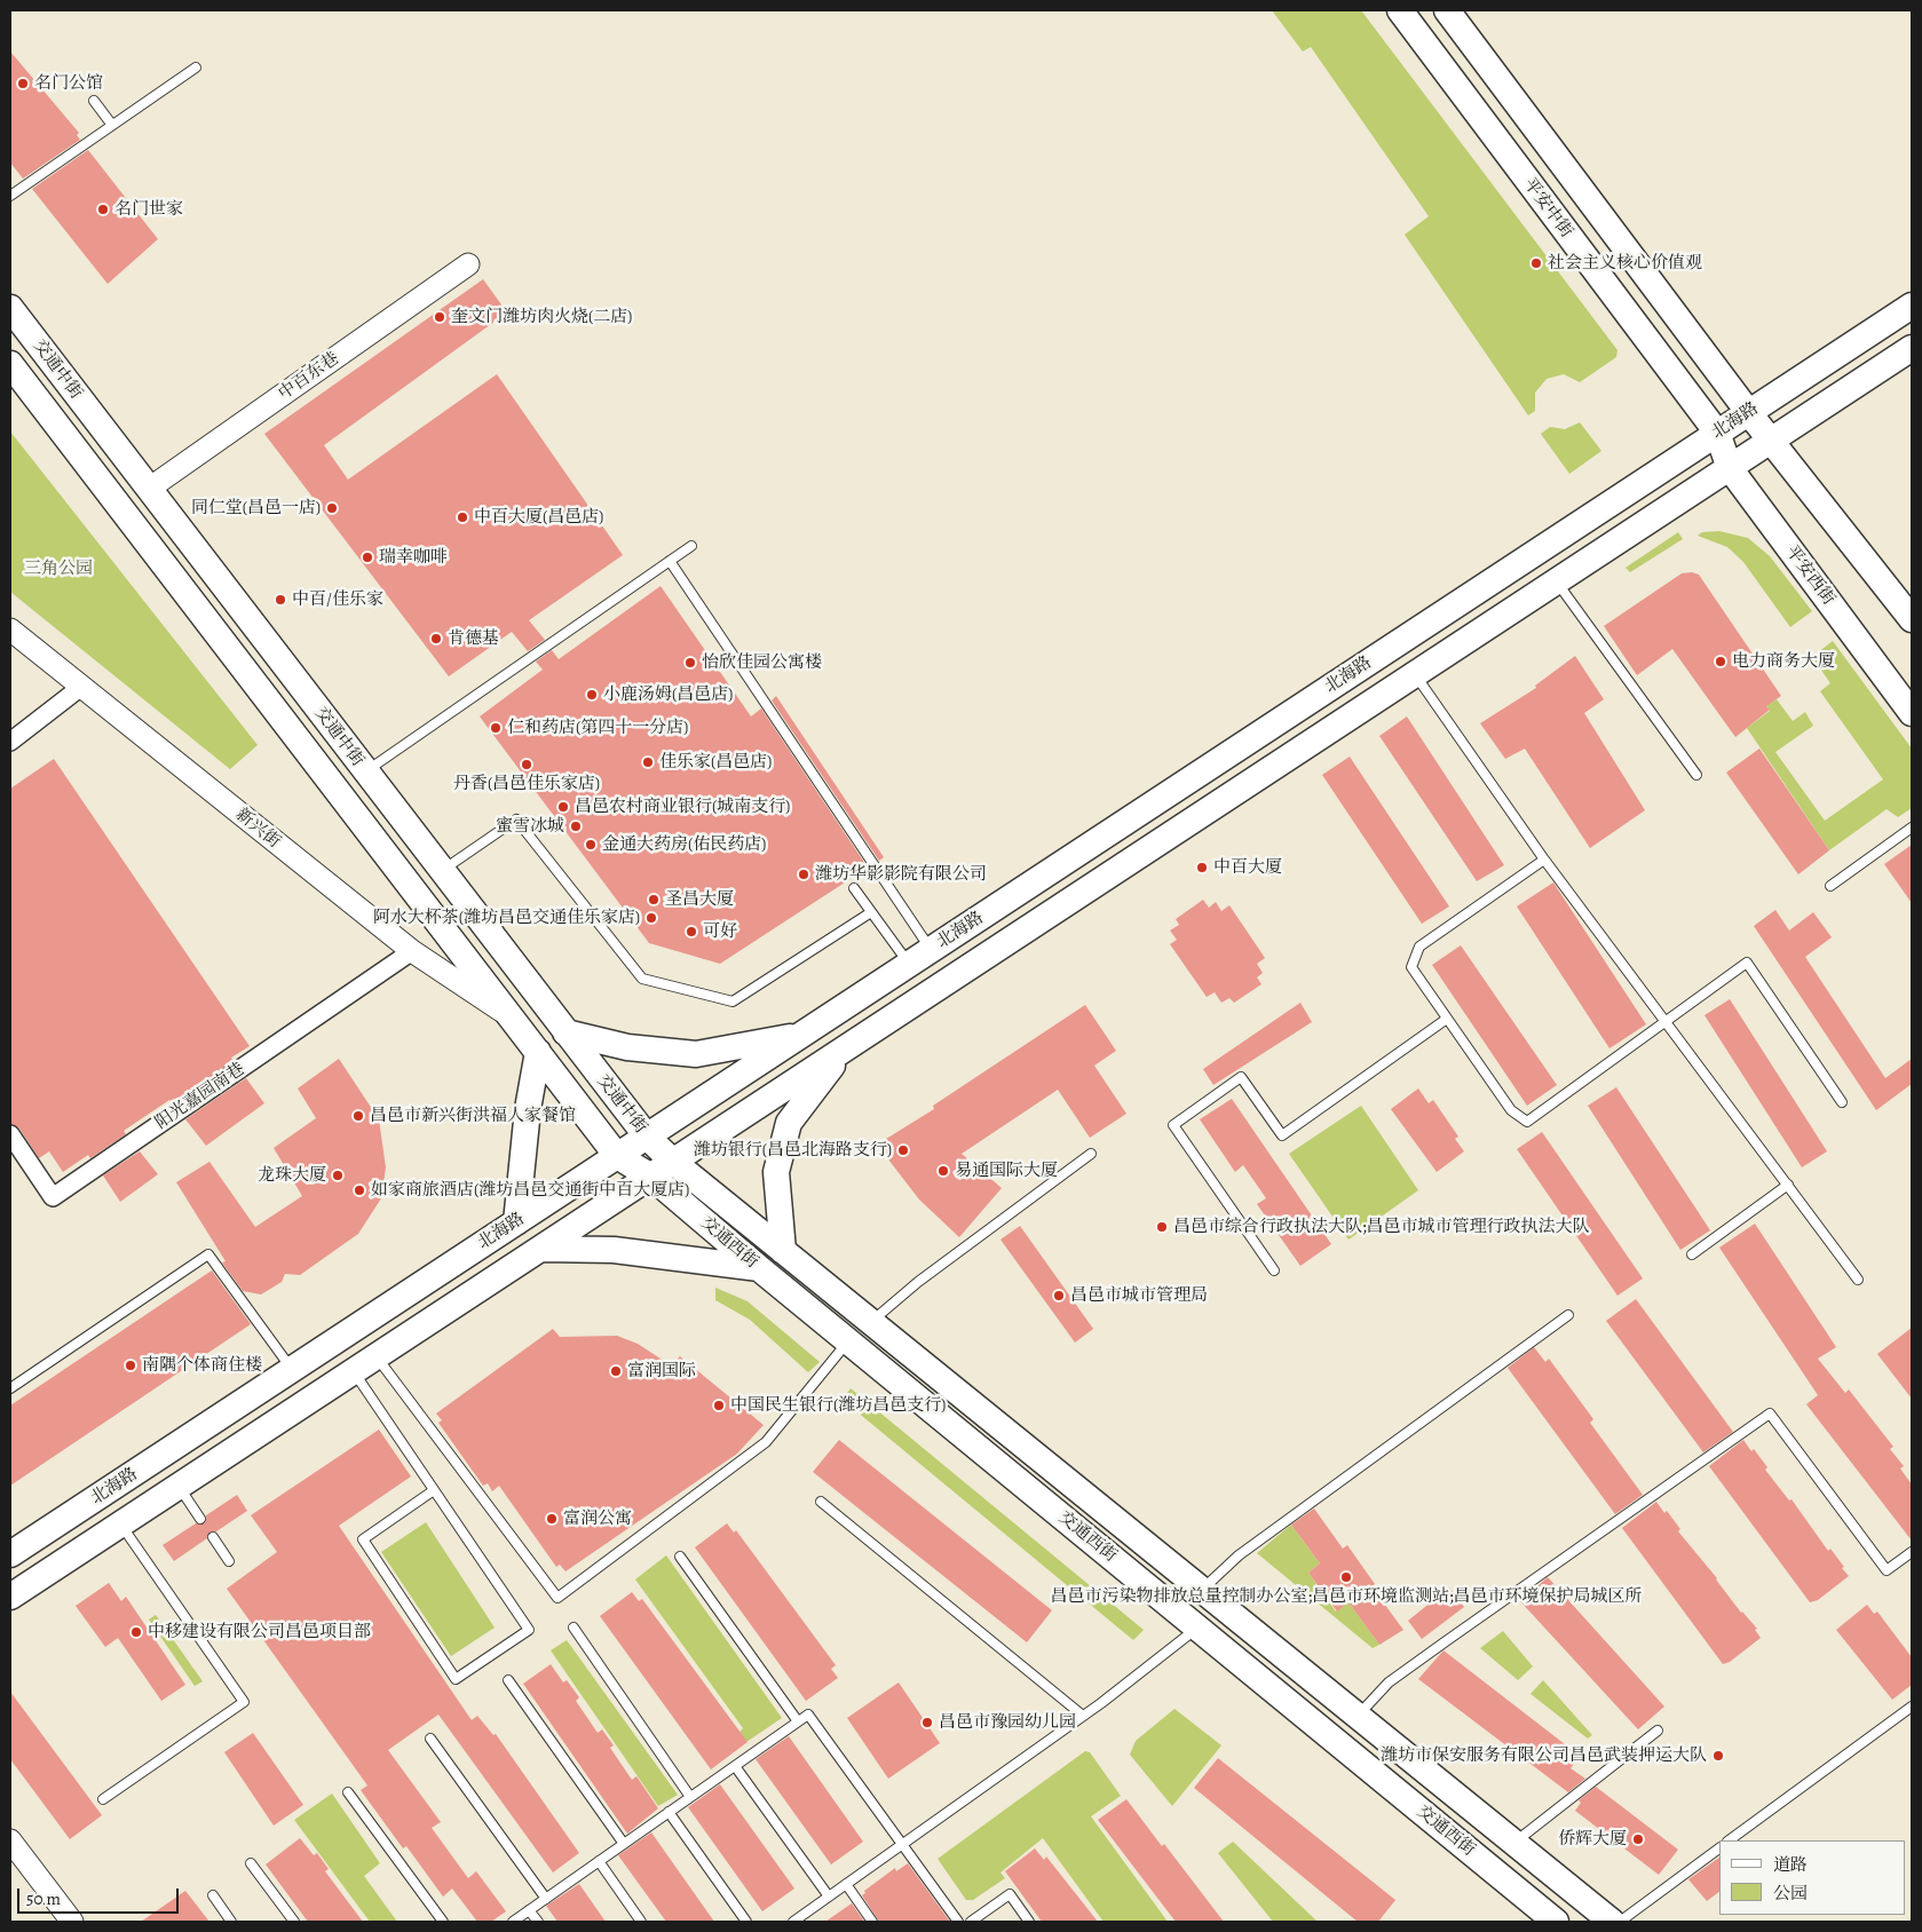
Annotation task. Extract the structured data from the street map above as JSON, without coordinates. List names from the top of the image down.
{
  "streets": {
    "main road": [
      "平安中街",
      "交通中街",
      "北海路",
      "平安西街",
      "交通西街"
    ],
    "street": ["中百东巷", "新兴街", "阳光嘉园南巷"]
  },
  "crossings": [
    ["平安中街", "北海路"],
    ["平安中街", "平安西街"],
    ["交通中街", "中百东巷"],
    ["交通中街", "北海路"],
    ["交通中街", "新兴街"],
    ["交通中街", "交通西街"],
    ["北海路", "平安西街"],
    ["北海路", "交通西街"],
    ["新兴街", "阳光嘉园南巷"]
  ],
  "parks": ["三角公园"],
  "places": [
    "名门公馆",
    "名门世家",
    "社会主义核心价值观",
    "奎文门潍坊肉火烧(二店)",
    "同仁堂(昌邑一店)",
    "中百大厦(昌邑店)",
    "瑞幸咖啡",
    "中百/佳乐家",
    "肯德基",
    "电力商务大厦",
    "怡欣佳园公寓楼",
    "小鹿汤姆(昌邑店)",
    "仁和药店(第四十一分店)",
    "佳乐家(昌邑店)",
    "丹香(昌邑佳乐家店)",
    "昌邑农村商业银行(城南支行)",
    "蜜雪冰城",
    "金通大药房(佑民药店)",
    "中百大厦",
    "潍坊华影影院有限公司",
    "圣昌大厦",
    "阿水大杯茶(潍坊昌邑交通佳乐家店)",
    "可好",
    "昌邑市新兴街洪福人家餐馆",
    "潍坊银行(昌邑北海路支行)",
    "易通国际大厦",
    "龙珠大厦",
    "如家商旅酒店(潍坊昌邑交通街中百大厦店)",
    "昌邑市综合行政执法大队;昌邑市城市管理行政执法大队",
    "昌邑市城市管理局",
    "南隅个体商住楼",
    "富润国际",
    "中国民生银行(潍坊昌邑支行)",
    "富润公寓",
    "昌邑市污染物排放总量控制办公室;昌邑市环境监测站;昌邑市环境保护局城区所",
    "中移建设有限公司昌邑项目部",
    "昌邑市豫园幼儿园",
    "潍坊市保安服务有限公司昌邑武装押运大队",
    "侨辉大厦"
  ],
  "legend": ["道路", "公园"],
  "scale_bar": "50 m"
}
